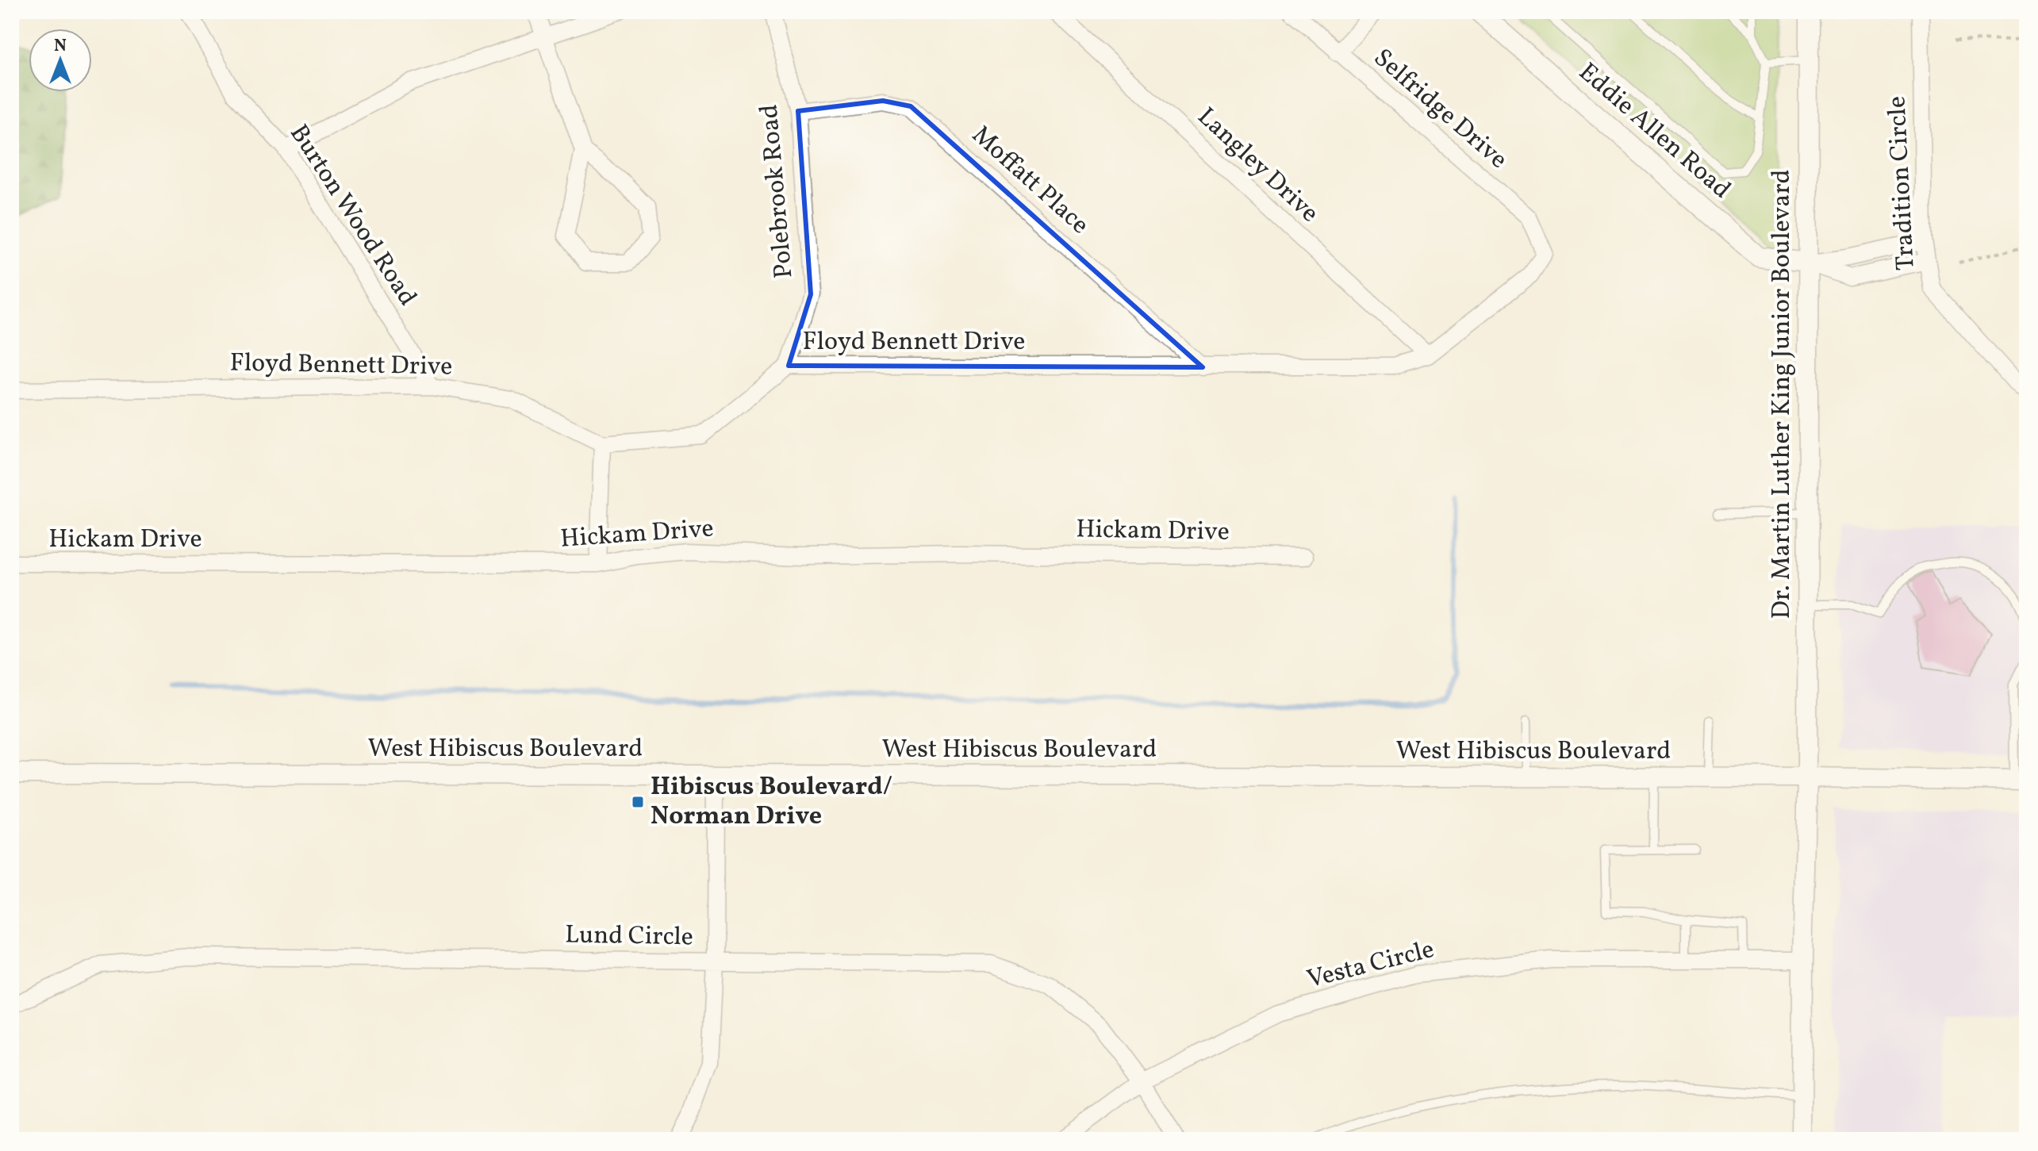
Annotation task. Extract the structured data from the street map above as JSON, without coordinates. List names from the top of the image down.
{
  "streets": {
    "street": [
      "Selfridge Drive",
      "Eddie Allen Road",
      "Langley Drive",
      "Moffatt Place",
      "Tradition Circle",
      "Polebrook Road",
      "Burton Wood Road",
      "Floyd Bennett Drive",
      "Dr. Martin Luther King Junior Boulevard",
      "Hickam Drive",
      "West Hibiscus Boulevard",
      "Lund Circle",
      "Vesta Circle"
    ]
  },
  "crossings": [
    ["Selfridge Drive", "Floyd Bennett Drive"],
    ["Eddie Allen Road", "Dr. Martin Luther King Junior Boulevard"],
    ["Langley Drive", "Floyd Bennett Drive"],
    ["Moffatt Place", "Polebrook Road"],
    ["Moffatt Place", "Floyd Bennett Drive"],
    ["Polebrook Road", "Floyd Bennett Drive"],
    ["Burton Wood Road", "Floyd Bennett Drive"],
    ["Dr. Martin Luther King Junior Boulevard", "West Hibiscus Boulevard"],
    ["Dr. Martin Luther King Junior Boulevard", "Vesta Circle"],
    ["Lund Circle", "Vesta Circle"]
  ],
  "places": {
    "transit": ["Hibiscus Boulevard/ Norman Drive"]
  },
  "north": "top"
}
